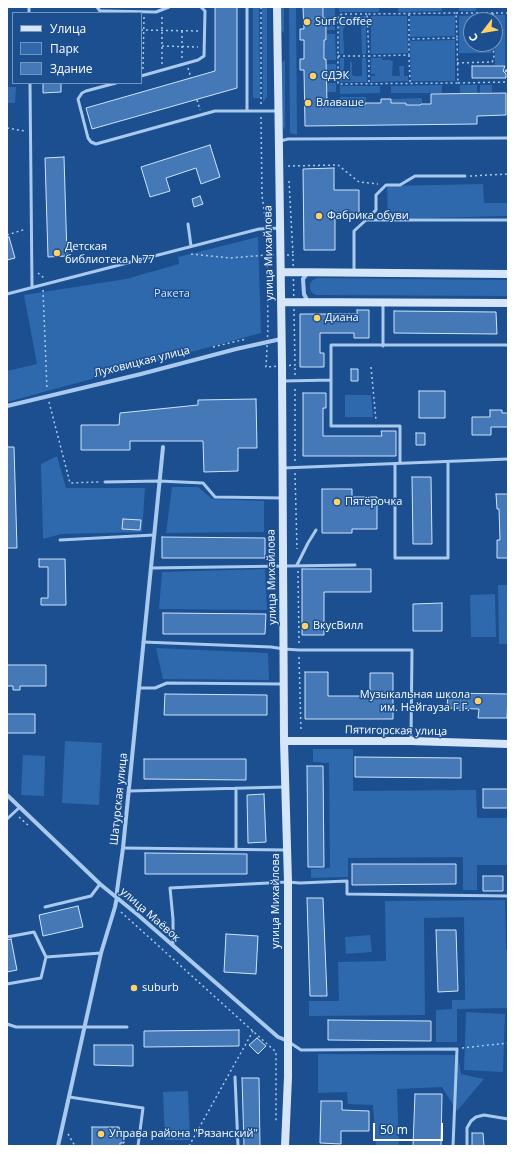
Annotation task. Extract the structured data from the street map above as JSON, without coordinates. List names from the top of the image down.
{
  "streets": {
    "street": [
      "улица Михайлова",
      "Луховицкая улица",
      "Пятигорская улица",
      "Шатурская улица",
      "улица Маёвок"
    ]
  },
  "crossings": [
    ["улица Михайлова", "Луховицкая улица"],
    ["улица Михайлова", "Пятигорская улица"],
    ["улица Михайлова", "улица Маёвок"],
    ["Шатурская улица", "улица Маёвок"]
  ],
  "parks": ["Ракета"],
  "places": [
    "Surf Coffee",
    "СДЭК",
    "Влаваше",
    "Фабрика обуви",
    "Детская библиотека №77",
    "Диана",
    "Пятёрочка",
    "ВкусВилл",
    "Музыкальная школа им. Нейгауза Г.Г.",
    "suburb",
    "Управа района \"Рязанский\""
  ],
  "legend": ["Улица", "Парк", "Здание"],
  "scale_bar": "50 m",
  "north": "bottom left"
}
